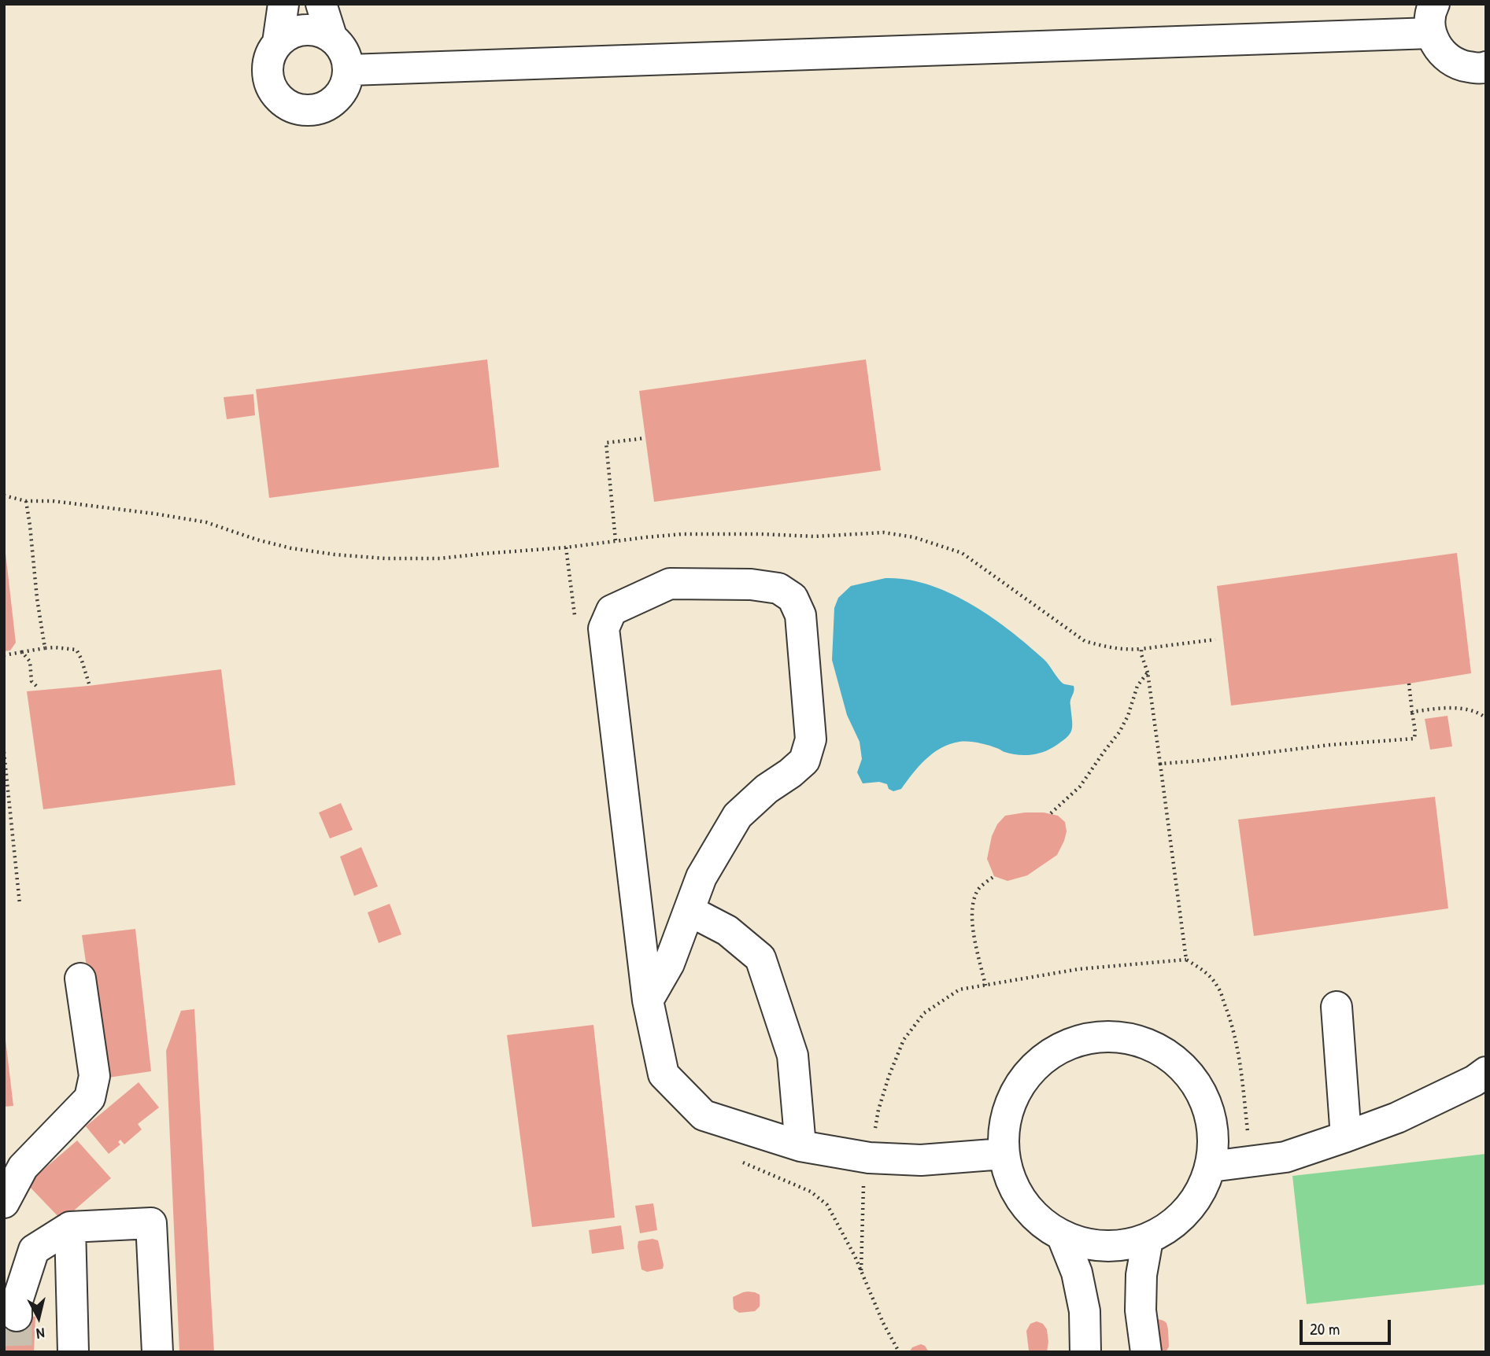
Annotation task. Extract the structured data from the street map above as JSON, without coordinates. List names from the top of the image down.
{
  "scale_bar": "20 m",
  "north": "bottom"
}
